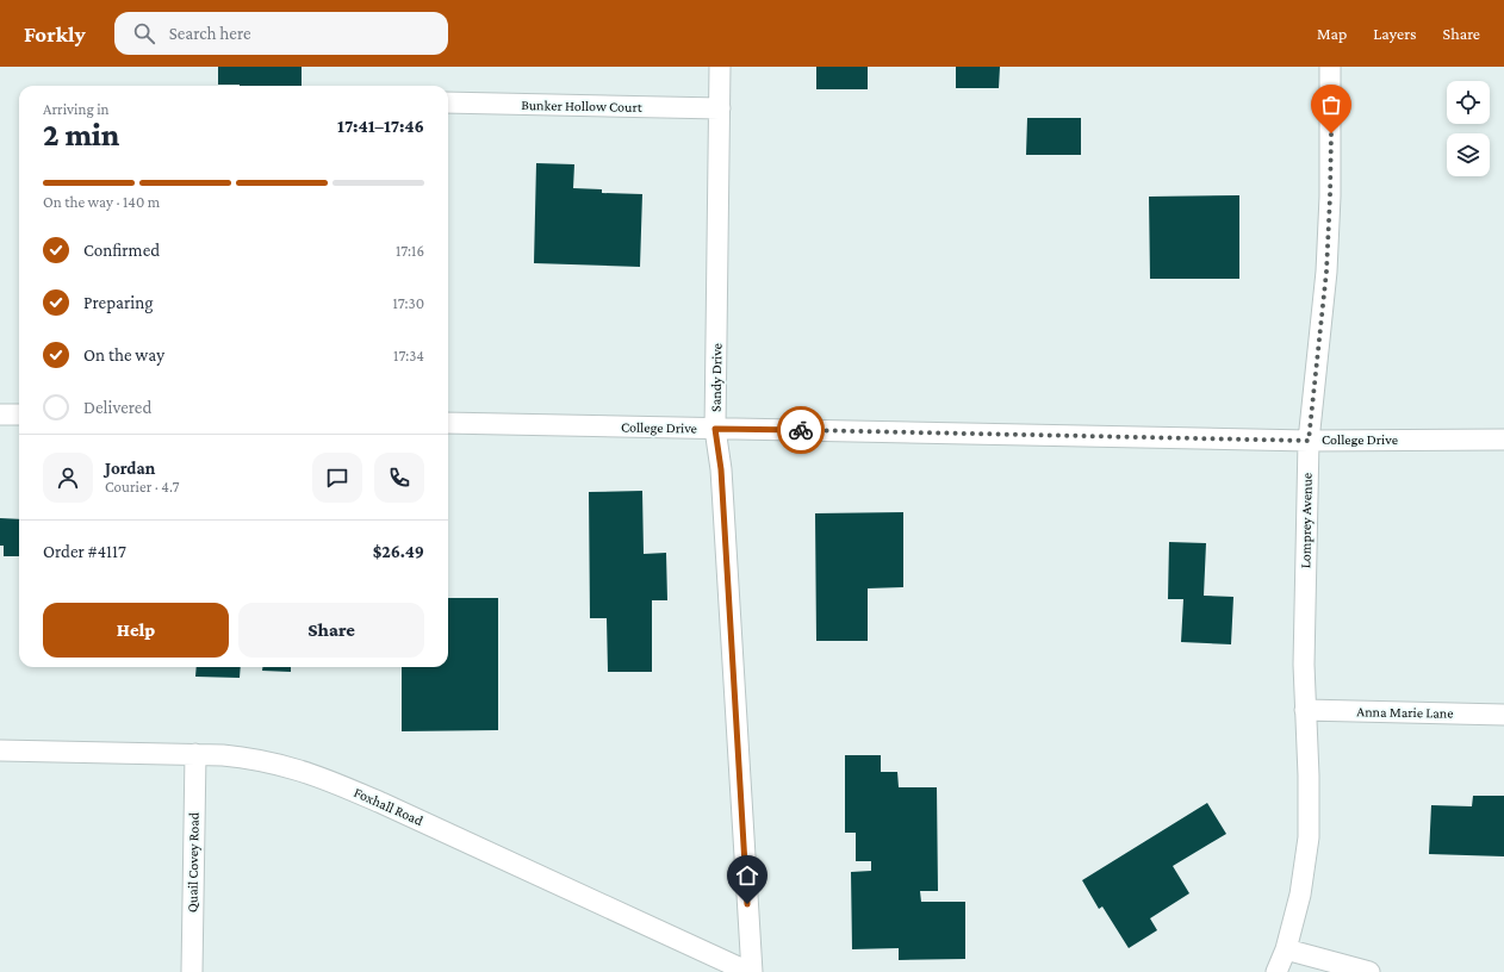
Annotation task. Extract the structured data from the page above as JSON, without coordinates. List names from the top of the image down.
{
  "streets": {
    "street": [
      "Bunker Hollow Court",
      "Sandy Drive",
      "College Drive",
      "Lomprey Avenue",
      "Anna Marie Lane",
      "Foxhall Road",
      "Quail Covey Road"
    ]
  },
  "crossings": [
    ["Bunker Hollow Court", "Sandy Drive"],
    ["Sandy Drive", "College Drive"],
    ["Sandy Drive", "Foxhall Road"],
    ["College Drive", "Lomprey Avenue"],
    ["Lomprey Avenue", "Anna Marie Lane"],
    ["Foxhall Road", "Quail Covey Road"]
  ],
  "page": {
    "header": "Forkly",
    "search": "Search here",
    "nav": ["Map", "Layers", "Share"],
    "heading": ["2 min", "Arriving in", "17:41–17:46"],
    "panel": [
      "Jordan",
      "Courier · 4.7",
      "Order #4117",
      "$26.49"
    ],
    "bar": "On the way · 140 m",
    "list": [
      ["Confirmed", "17:16"],
      ["Preparing", "17:30"],
      ["On the way", "17:34"],
      "Delivered"
    ],
    "buttons": ["Help", "Share"]
  }
}
